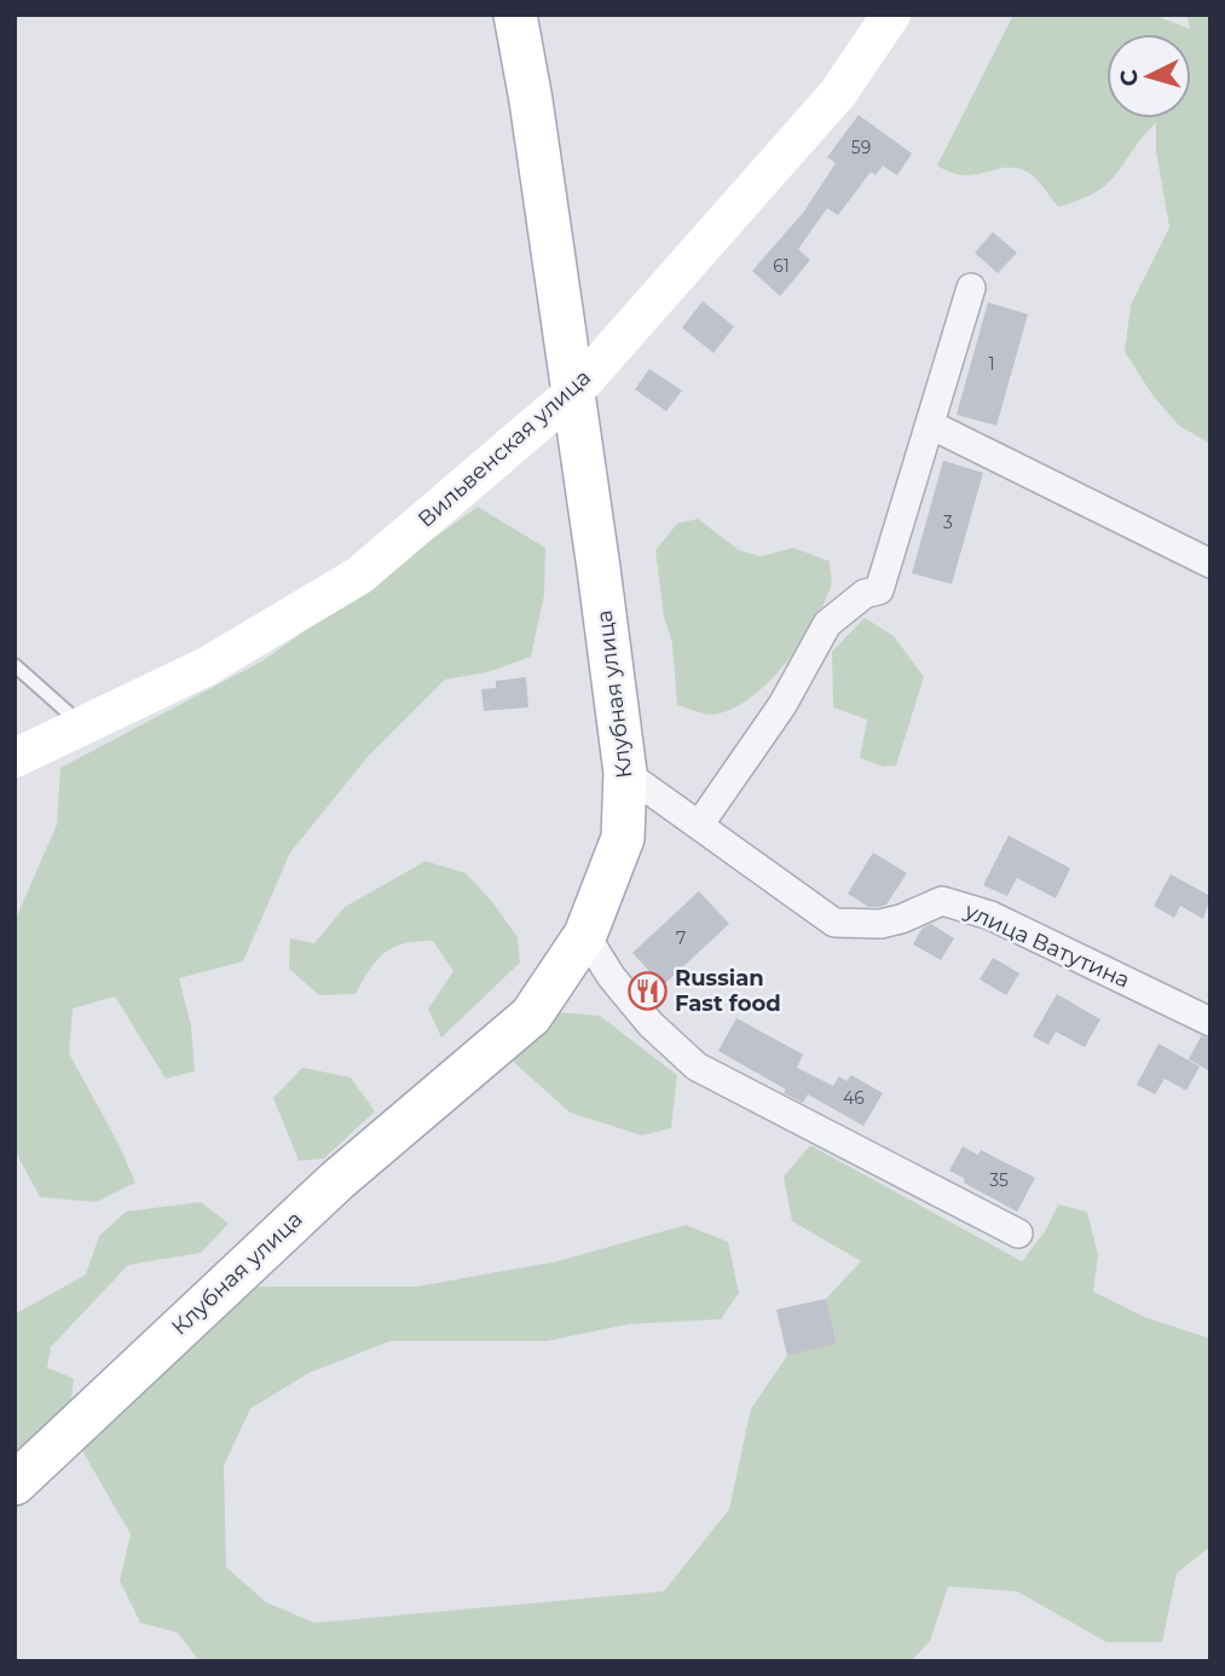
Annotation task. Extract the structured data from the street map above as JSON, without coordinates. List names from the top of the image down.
{
  "streets": {
    "main road": ["Клубная улица"],
    "street": ["Вильвенская улица", "улица Ватутина"]
  },
  "crossings": [
    ["Вильвенская улица", "Клубная улица"],
    ["Клубная улица", "улица Ватутина"]
  ],
  "places": {
    "restaurant": ["Russian Fast food"]
  },
  "house_numbers": [
    "59",
    "61",
    "1",
    "3",
    "7",
    "46",
    "35"
  ],
  "north": "left"
}
